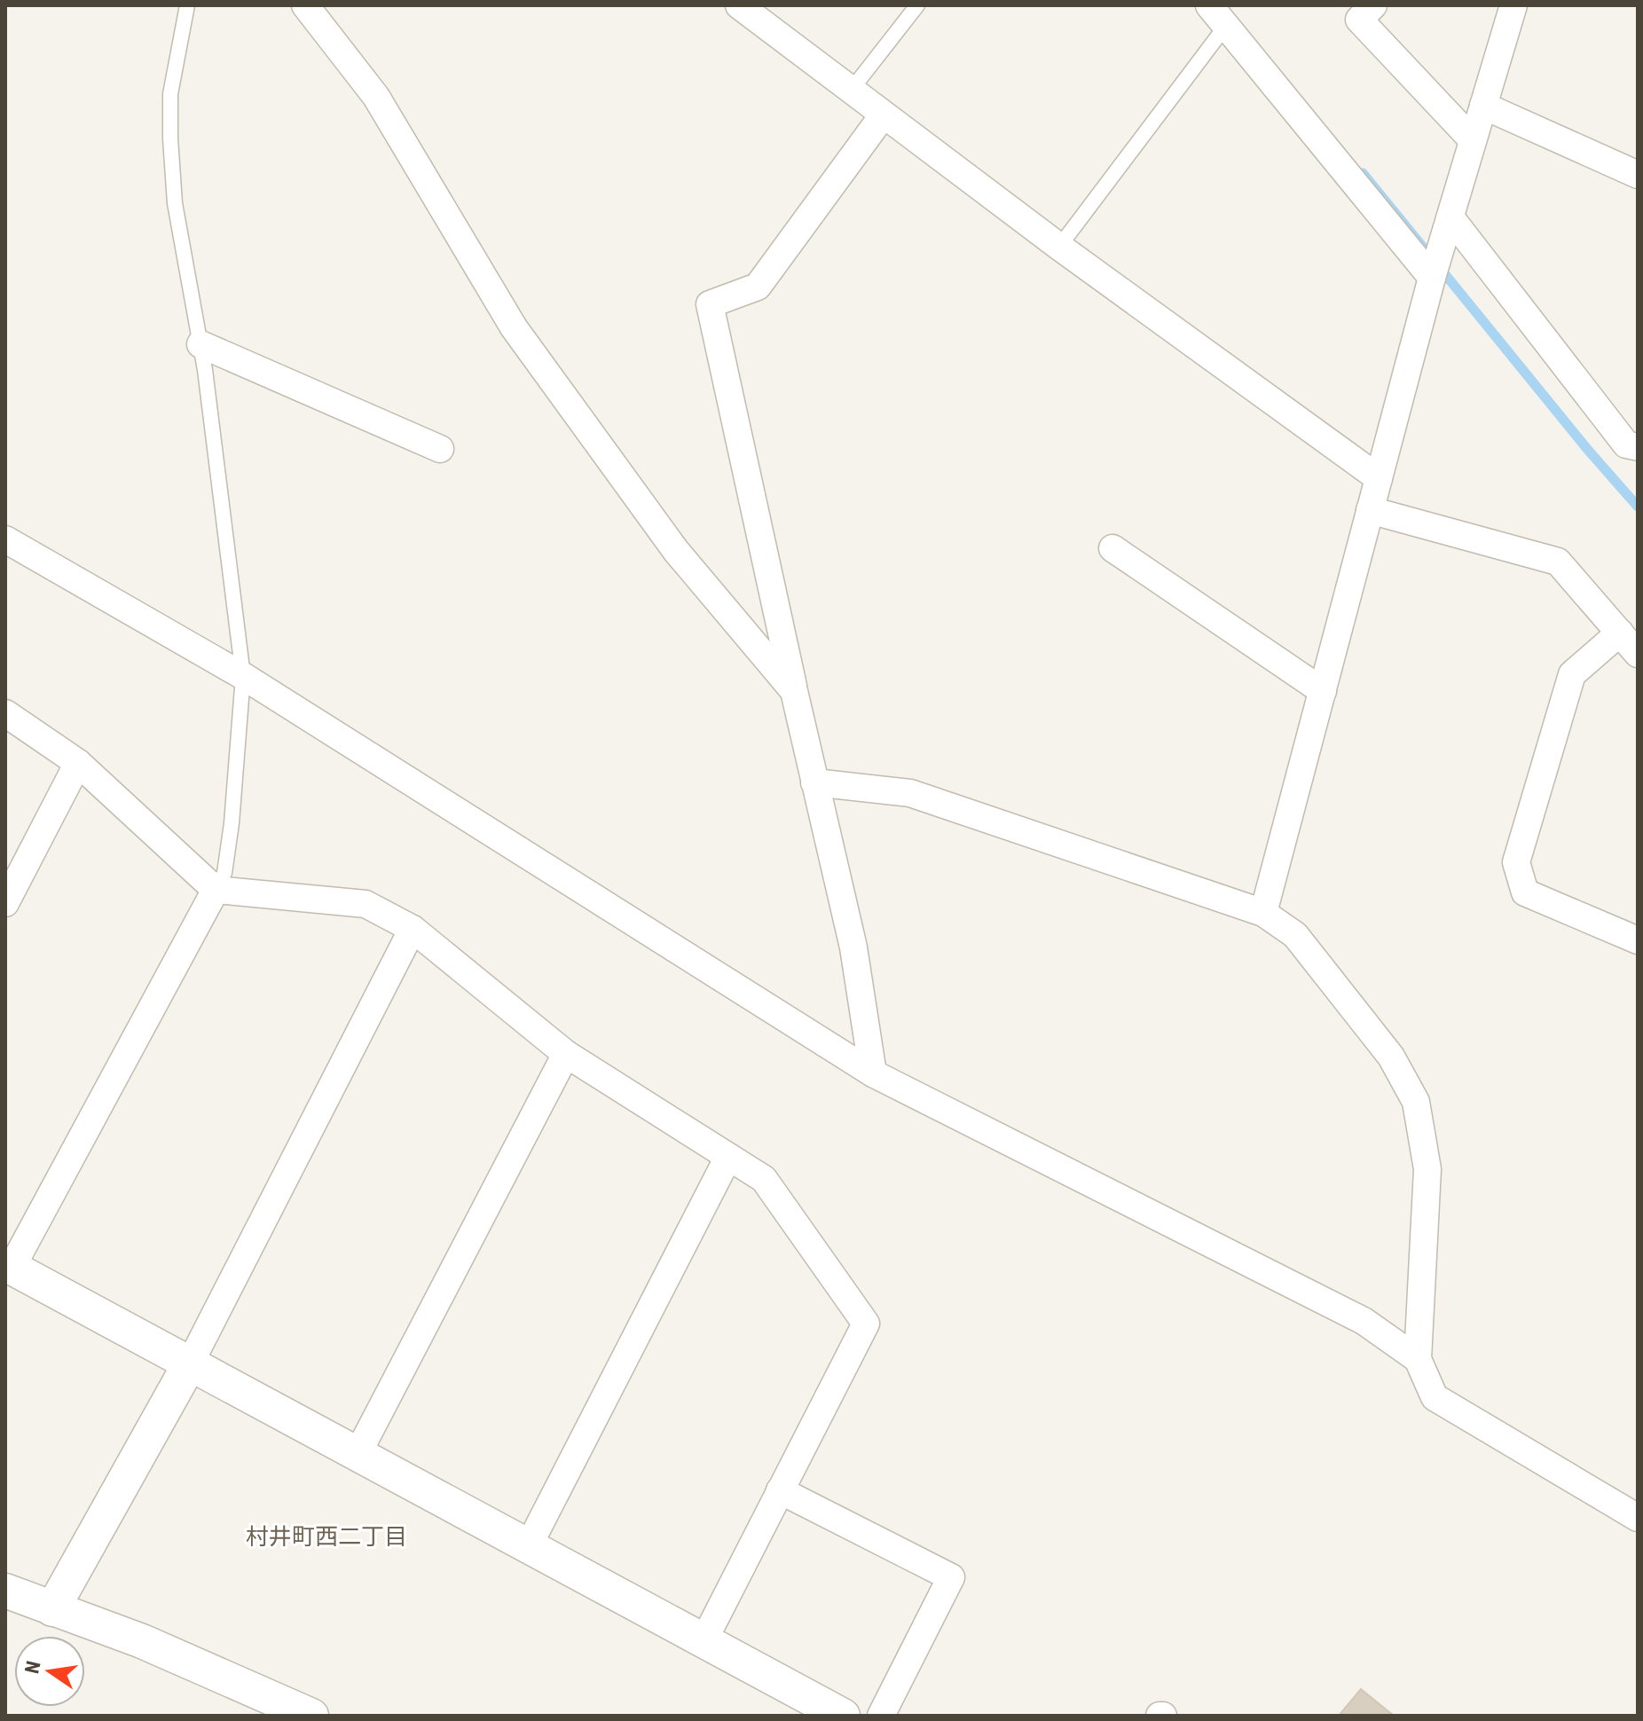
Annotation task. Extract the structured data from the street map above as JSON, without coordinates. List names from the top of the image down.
{
  "districts": ["村井町西二丁目"],
  "north": "left"
}
